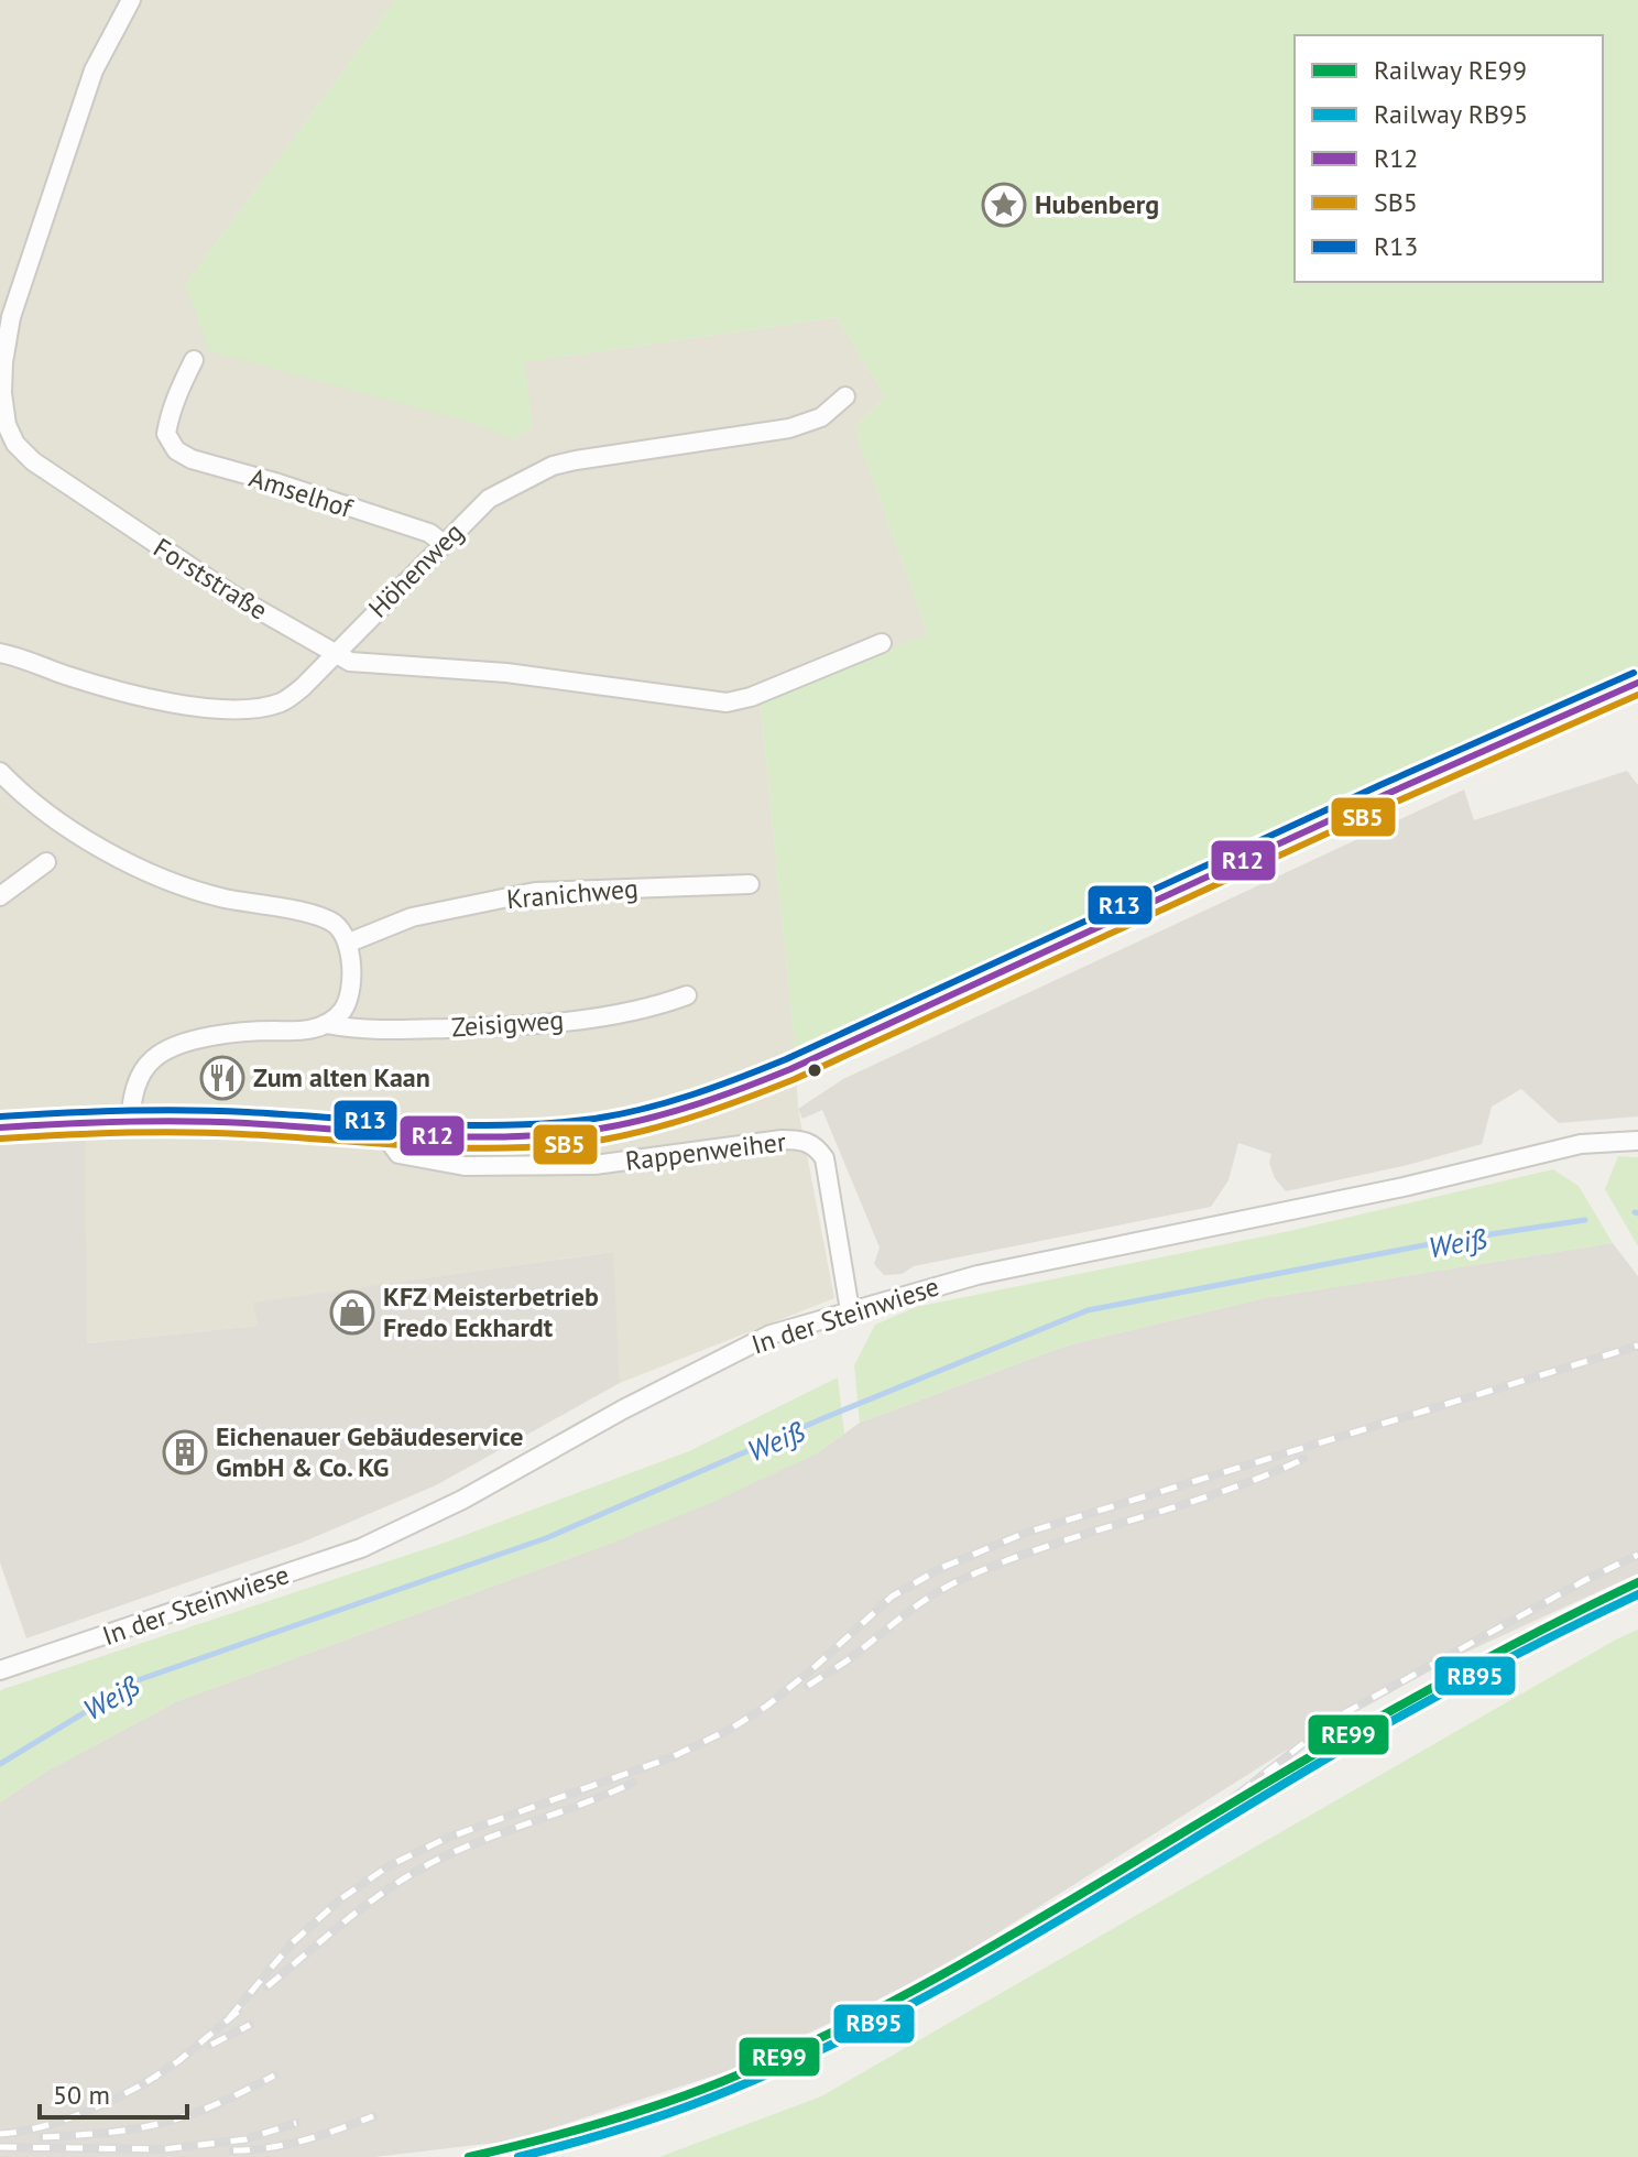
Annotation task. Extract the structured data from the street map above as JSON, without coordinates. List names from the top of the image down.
{
  "streets": {
    "street": [
      "Amselhof",
      "Höhenweg",
      "Forststraße",
      "Kranichweg",
      "Zeisigweg",
      "Rappenweiher",
      "In der Steinwiese"
    ]
  },
  "crossings": [
    ["Amselhof", "Höhenweg"],
    ["Höhenweg", "Forststraße"],
    ["Rappenweiher", "In der Steinwiese"]
  ],
  "water": ["Weiß"],
  "places": {
    "place": ["Hubenberg"],
    "restaurant": ["Zum alten Kaan"],
    "shop": ["KFZ Meisterbetrieb Fredo Eckhardt"],
    "building": ["Eichenauer Gebäudeservice GmbH & Co. KG"]
  },
  "lines": [
    "transit line R13",
    "transit line R12",
    "transit line SB5",
    "rail line RE99",
    "rail line RB95"
  ],
  "legend": [
    "Railway RE99",
    "Railway RB95",
    "R12",
    "SB5",
    "R13"
  ],
  "scale_bar": "50 m"
}
